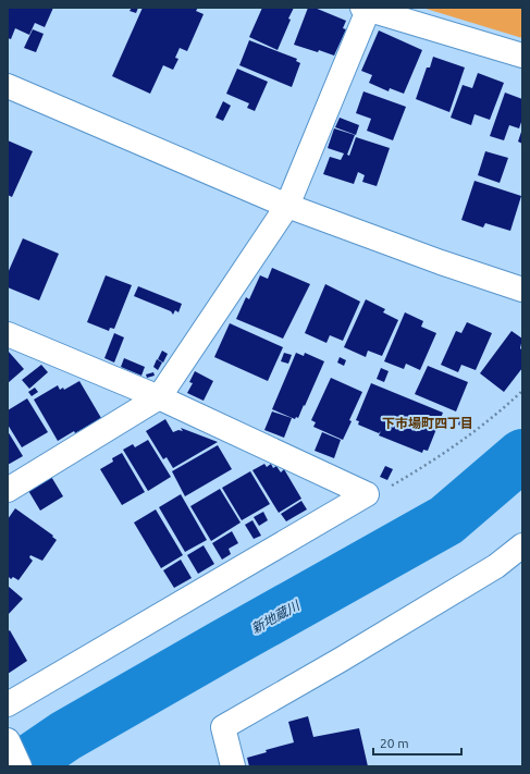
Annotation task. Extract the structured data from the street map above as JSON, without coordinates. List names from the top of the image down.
{
  "districts": ["下市場町四丁目"],
  "water": ["新地蔵川"],
  "scale_bar": "20 m"
}
